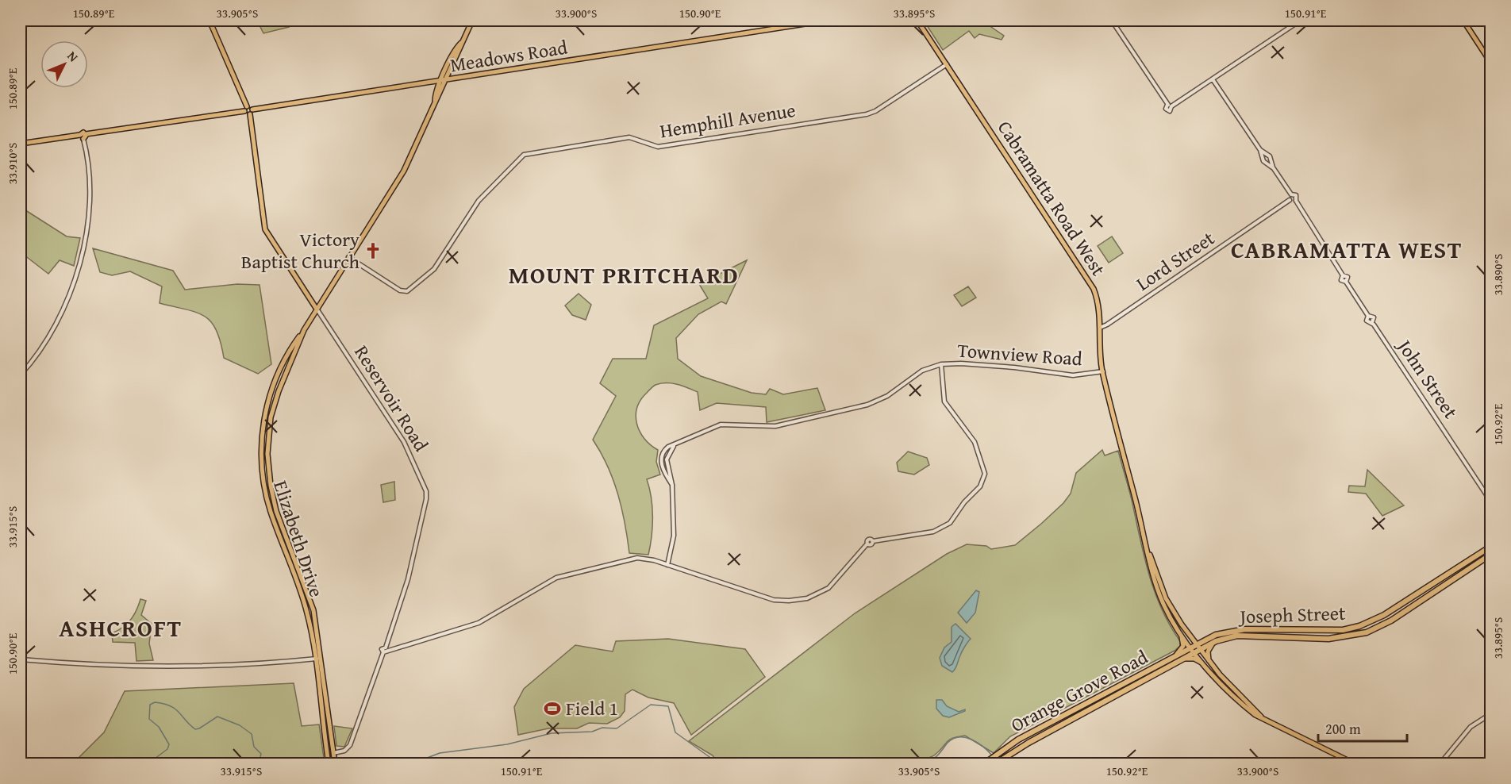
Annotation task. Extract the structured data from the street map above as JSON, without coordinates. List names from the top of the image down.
{
  "streets": {
    "highway": ["Joseph Street", "Orange Grove Road"],
    "main road": ["Meadows Road", "Cabramatta Road West", "Elizabeth Drive"],
    "street": [
      "Hemphill Avenue",
      "Lord Street",
      "Townview Road",
      "John Street",
      "Reservoir Road"
    ]
  },
  "crossings": [
    ["Meadows Road", "Elizabeth Drive"],
    ["Hemphill Avenue", "Cabramatta Road West"],
    ["Hemphill Avenue", "Elizabeth Drive"],
    ["Cabramatta Road West", "Lord Street"],
    ["Cabramatta Road West", "Townview Road"],
    ["Cabramatta Road West", "Joseph Street"],
    ["Cabramatta Road West", "Orange Grove Road"],
    ["Reservoir Road", "Elizabeth Drive"],
    ["Joseph Street", "Orange Grove Road"]
  ],
  "districts": ["CABRAMATTA WEST", "MOUNT PRITCHARD", "ASHCROFT"],
  "places": {
    "church": ["Victory Baptist Church"],
    "sports": ["Field 1"]
  },
  "scale_bar": "200 m",
  "north": "top right",
  "coordinates": [
    "150.89°E",
    "33.905°S",
    "33.900°S",
    "150.90°E",
    "33.895°S",
    "150.91°E",
    "33.910°S",
    "33.890°S",
    "150.92°E",
    "33.915°S"
  ]
}
